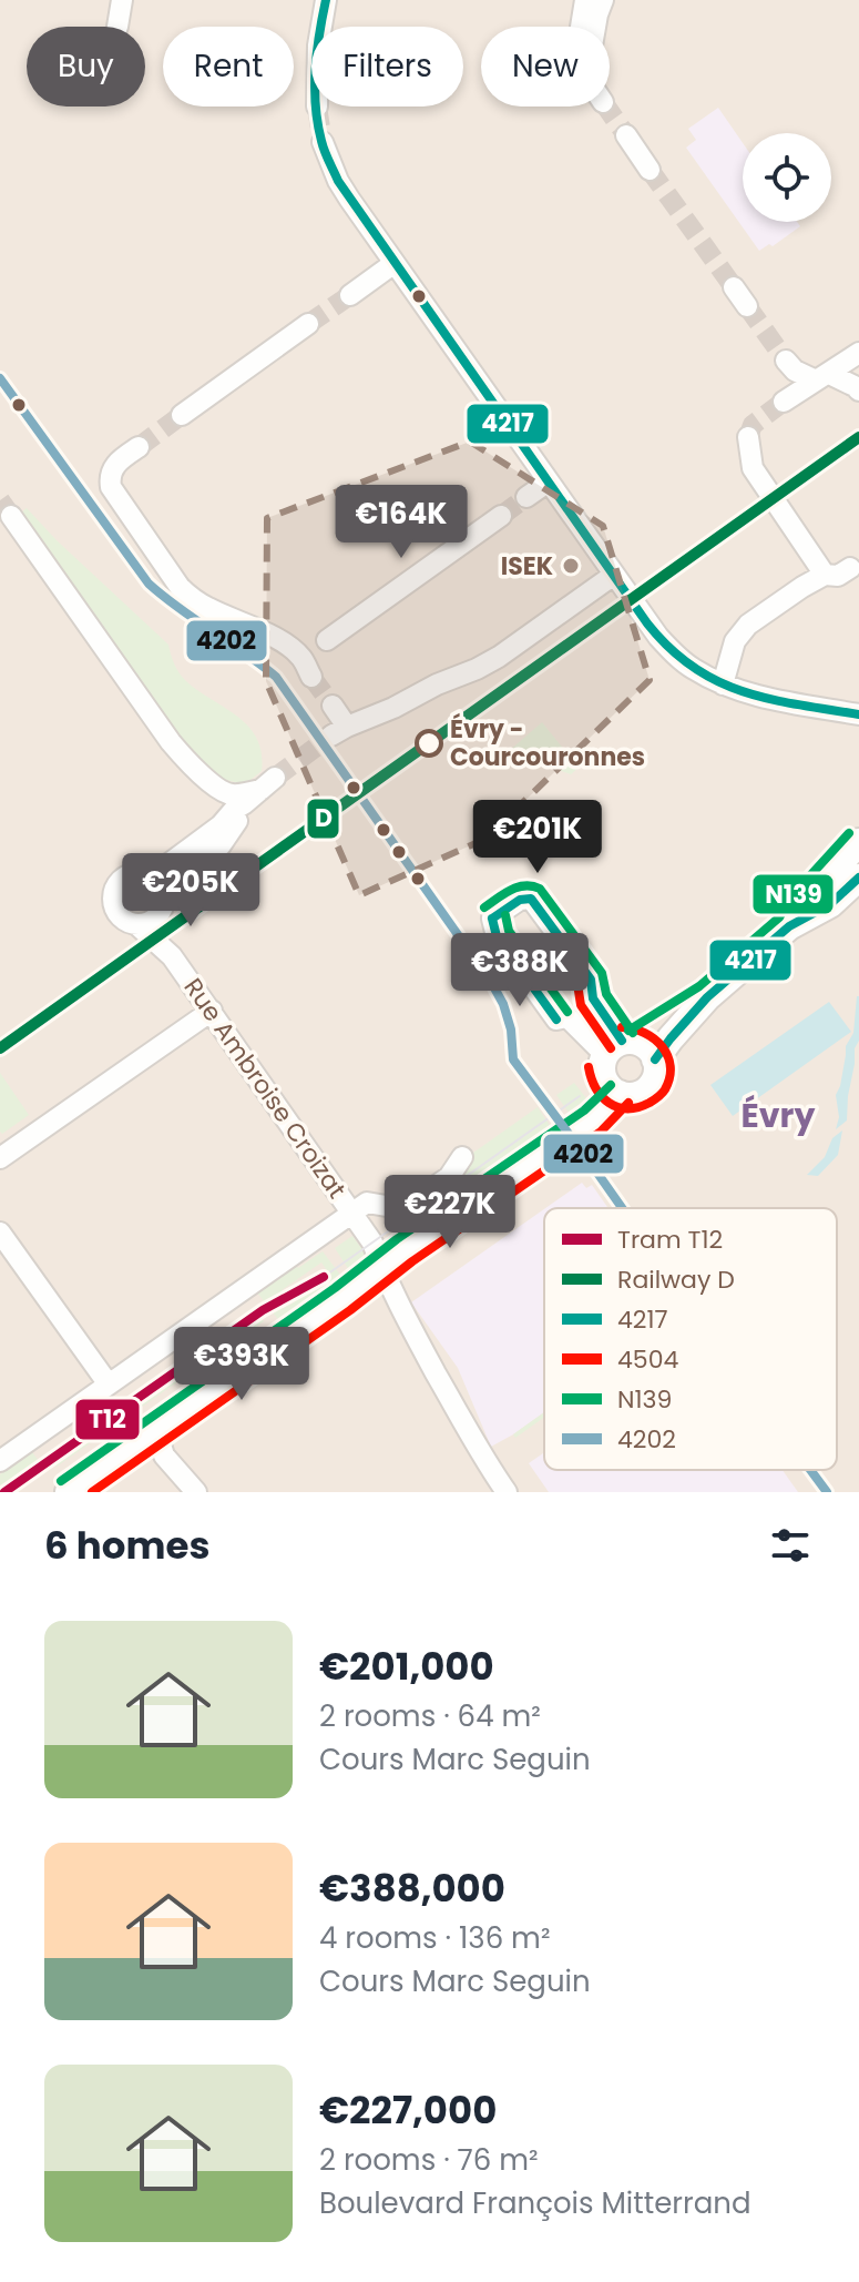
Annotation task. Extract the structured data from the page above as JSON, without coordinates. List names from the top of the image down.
{
  "streets": {
    "street": ["Rue Ambroise Croizat"]
  },
  "districts": ["Évry"],
  "places": ["ISEK", "Évry - Courcouronnes"],
  "lines": [
    "transit line 4217",
    "transit line 4202",
    "rail line D",
    "transit line N139",
    "transit line 4504",
    "tram line T12"
  ],
  "legend": [
    "Tram T12",
    "Railway D",
    "4217",
    "4504",
    "N139",
    "4202"
  ],
  "page": {
    "chip": [
      "Buy",
      "Rent",
      "Filters",
      "New"
    ],
    "price": [
      "€164K",
      "€201K",
      "€205K",
      "€388K",
      "€227K",
      "€393K"
    ],
    "heading": "6 homes",
    "list": [
      {
        "name": "€201,000",
        "note": "2 rooms · 64 m² · Cours Marc Seguin"
      },
      {
        "name": "€388,000",
        "note": "4 rooms · 136 m² · Cours Marc Seguin"
      },
      {
        "name": "€227,000",
        "note": "2 rooms · 76 m² · Boulevard François Mitterrand"
      }
    ]
  }
}
